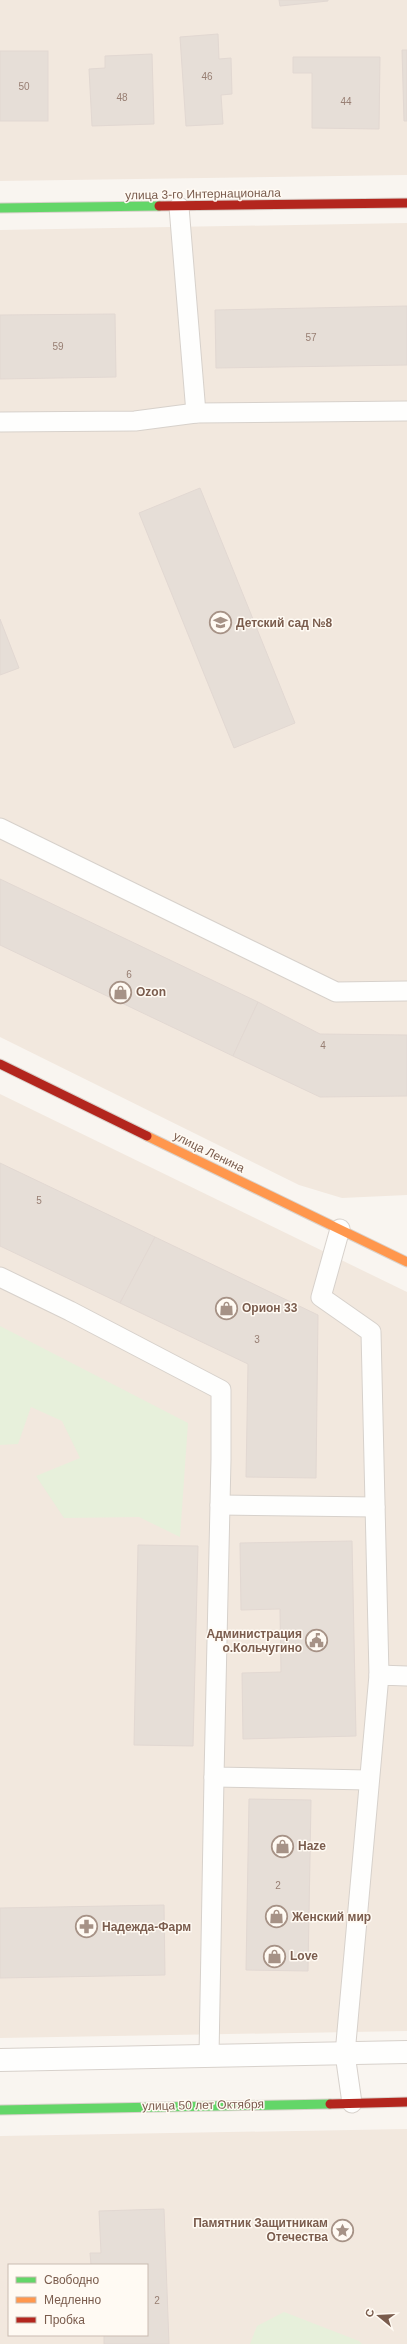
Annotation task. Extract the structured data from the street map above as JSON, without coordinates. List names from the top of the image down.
{
  "streets": {
    "street": ["улица 3-го Интернационала", "улица Ленина", "улица 50 лет Октября"]
  },
  "places": {
    "school or university": ["Детский сад №8"],
    "shop": [
      "Ozon",
      "Орион 33",
      "Haze",
      "Женский мир",
      "Love"
    ],
    "public building": ["Администрация о.Кольчугино"],
    "pharmacy": ["Надежда-Фарм"],
    "place": ["Памятник Защитникам Отечества"]
  },
  "house_numbers": [
    "46",
    "50",
    "48",
    "44",
    "57",
    "59",
    "6",
    "4",
    "5",
    "3",
    "2",
    "2"
  ],
  "legend": ["Свободно", "Медленно", "Пробка"],
  "north": "left"
}
